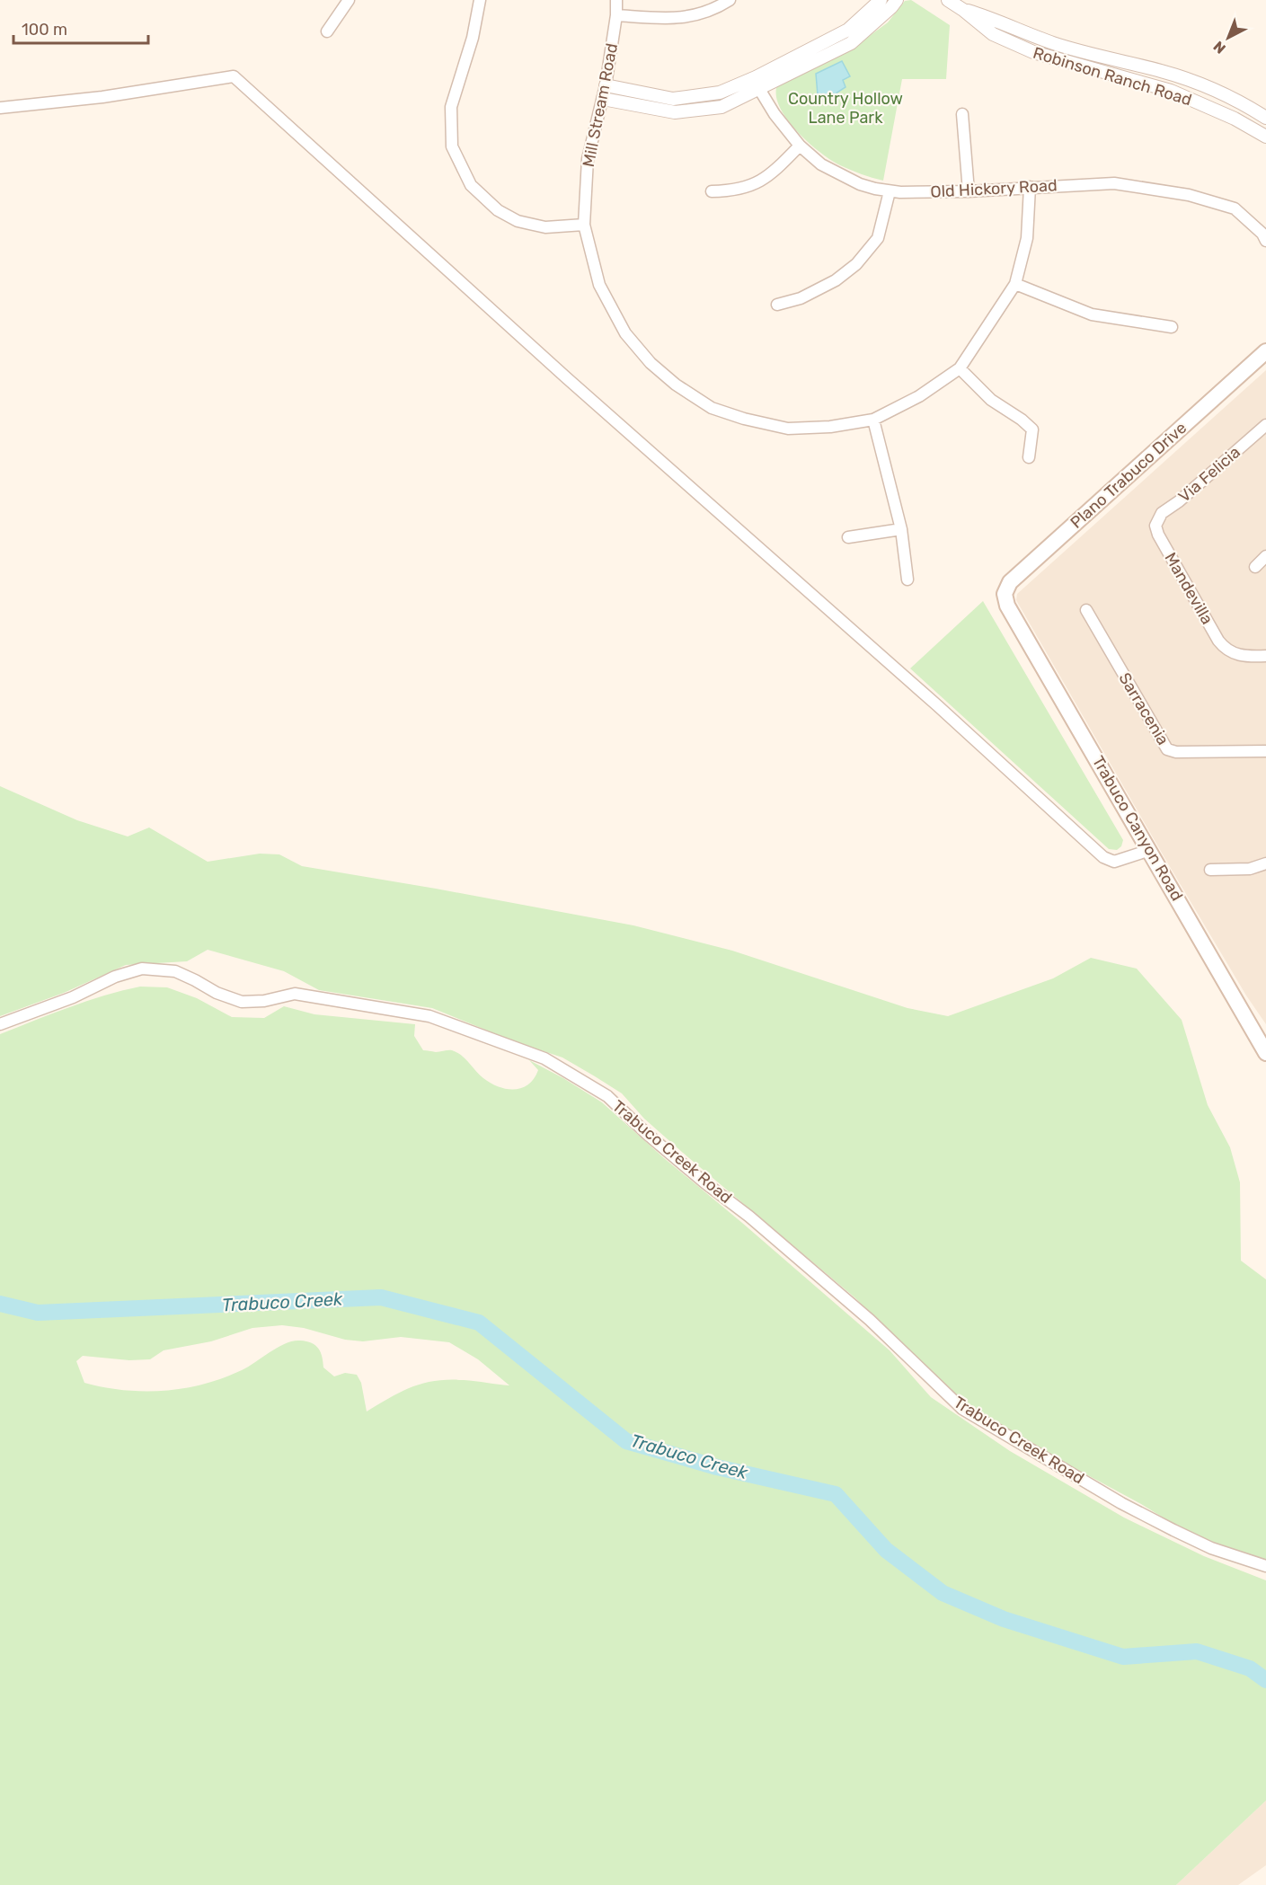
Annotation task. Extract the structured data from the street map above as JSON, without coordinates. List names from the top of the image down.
{
  "streets": {
    "main road": ["Plano Trabuco Drive", "Trabuco Canyon Road"],
    "street": [
      "Robinson Ranch Road",
      "Mill Stream Road",
      "Old Hickory Road",
      "Via Felicia",
      "Mandevilla",
      "Sarracenia",
      "Trabuco Creek Road"
    ]
  },
  "crossings": [
    ["Mill Stream Road", "Old Hickory Road"],
    ["Via Felicia", "Mandevilla"],
    ["Plano Trabuco Drive", "Trabuco Canyon Road"]
  ],
  "water": ["Trabuco Creek"],
  "parks": ["Country Hollow Lane Park"],
  "scale_bar": "100 m",
  "north": "bottom left"
}
